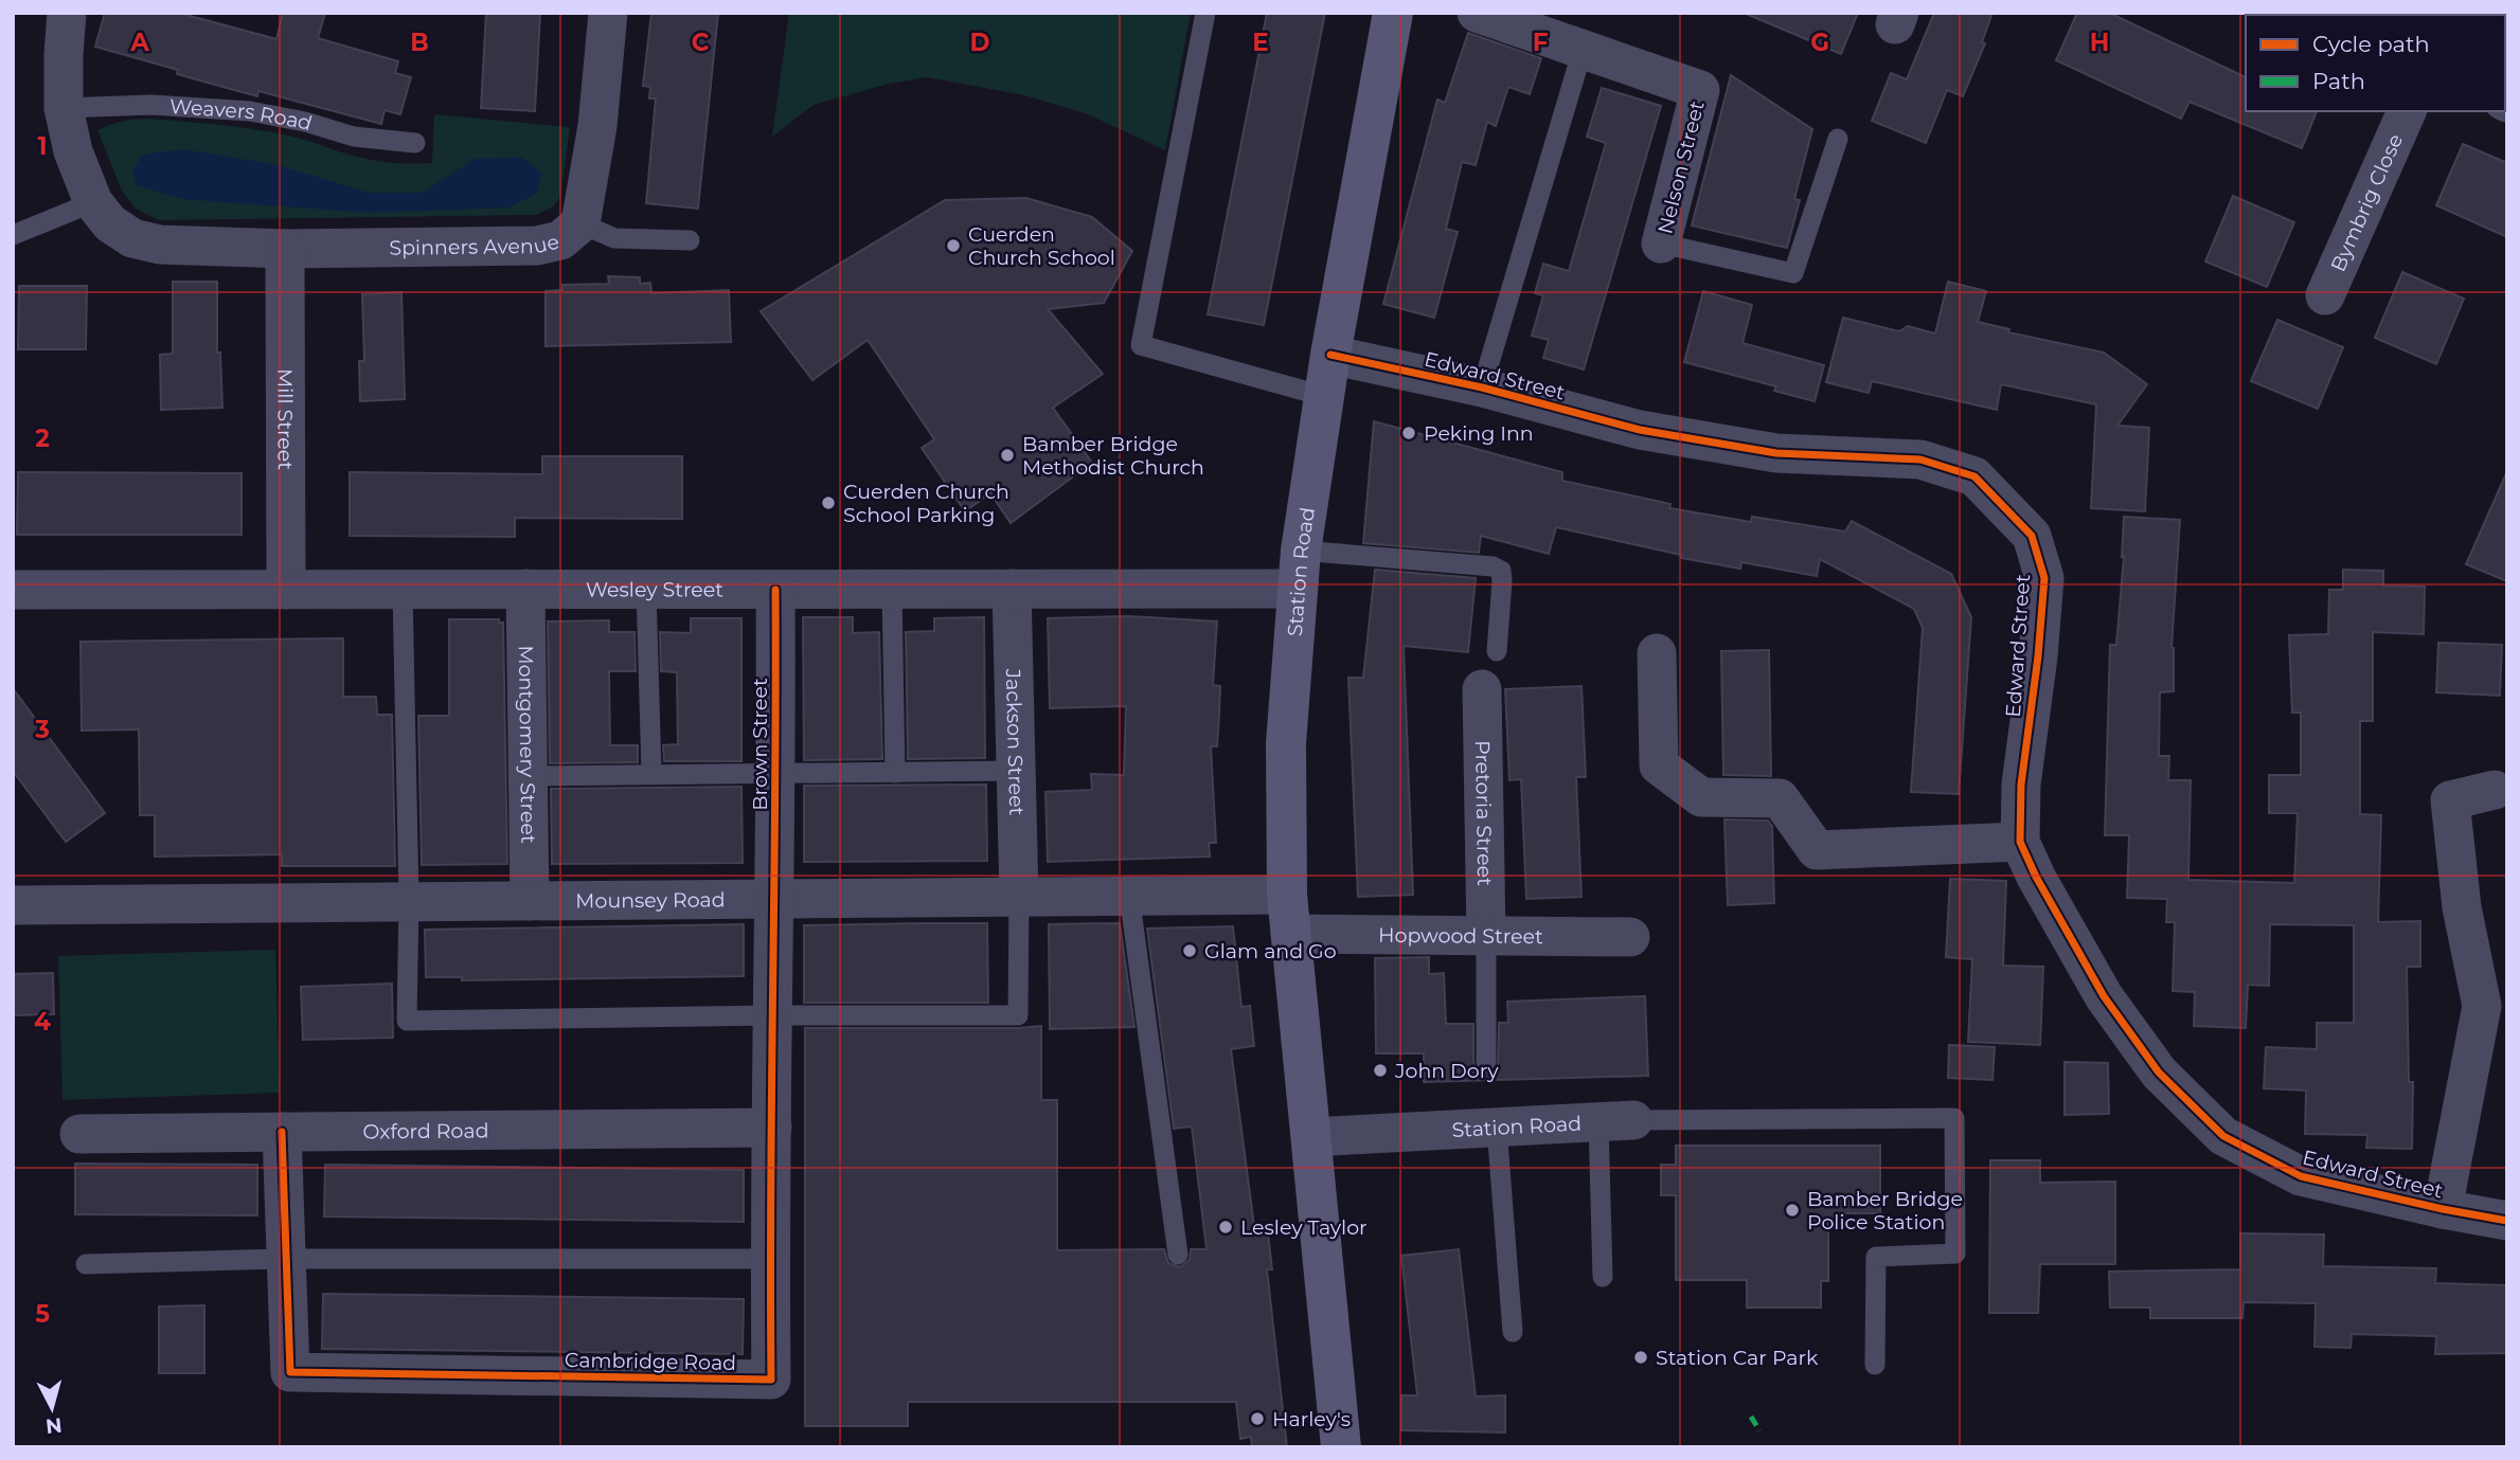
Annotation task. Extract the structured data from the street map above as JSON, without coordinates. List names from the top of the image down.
{
  "streets": {
    "main road": ["Station Road"],
    "street": [
      "Nelson Street",
      "Bymbrig Close",
      "Spinners Avenue",
      "Edward Street",
      "Mill Street",
      "Wesley Street",
      "Jackson Street",
      "Brown Street",
      "Montgomery Street",
      "Pretoria Street",
      "Mounsey Road",
      "Hopwood Street",
      "Oxford Road",
      "Cambridge Road"
    ],
    "lane": ["Weavers Road"]
  },
  "crossings": [
    ["Spinners Avenue", "Mill Street"],
    ["Edward Street", "Station Road"],
    ["Mill Street", "Wesley Street"],
    ["Station Road", "Wesley Street"],
    ["Station Road", "Mounsey Road"],
    ["Station Road", "Hopwood Street"],
    ["Wesley Street", "Jackson Street"],
    ["Wesley Street", "Brown Street"],
    ["Wesley Street", "Montgomery Street"],
    ["Jackson Street", "Mounsey Road"],
    ["Brown Street", "Mounsey Road"],
    ["Brown Street", "Cambridge Road"],
    ["Montgomery Street", "Mounsey Road"],
    ["Pretoria Street", "Hopwood Street"],
    ["Mounsey Road", "Hopwood Street"],
    ["Mounsey Road", "Cambridge Road"],
    ["Oxford Road", "Cambridge Road"]
  ],
  "places": [
    "Cuerden Church School",
    "Peking Inn",
    "Bamber Bridge Methodist Church",
    "Cuerden Church School Parking",
    "Glam and Go",
    "John Dory",
    "Bamber Bridge Police Station",
    "Lesley Taylor",
    "Station Car Park",
    "Harley's"
  ],
  "legend": ["Cycle path", "Path"],
  "north": "bottom",
  "grid": {
    "columns": [
      "A",
      "B",
      "C",
      "D",
      "E",
      "F",
      "G",
      "H"
    ],
    "rows": [
      "1",
      "2",
      "3",
      "4",
      "5"
    ]
  }
}
